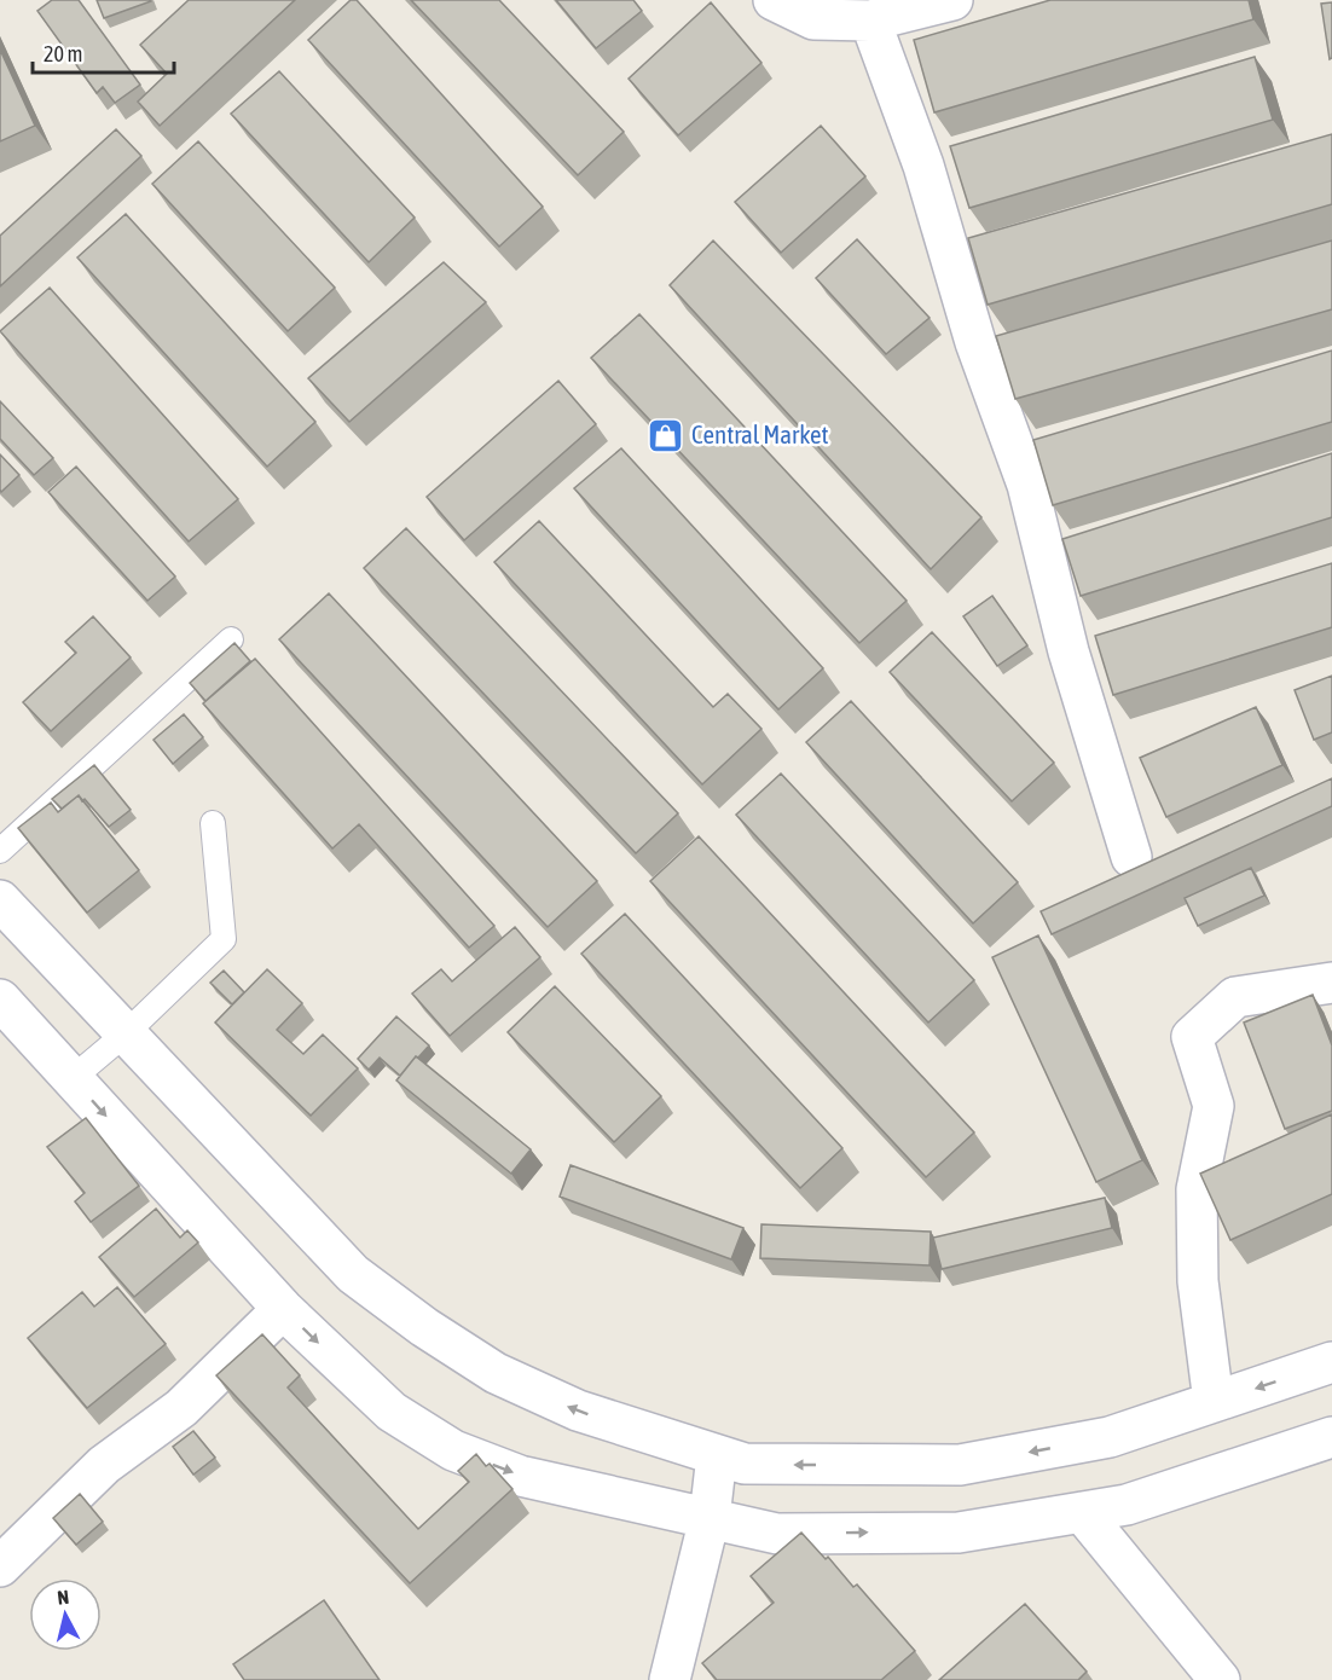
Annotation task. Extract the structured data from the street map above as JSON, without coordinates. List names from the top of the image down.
{
  "places": {
    "shop": ["Central Market"]
  },
  "scale_bar": "20 m",
  "north": "top"
}
